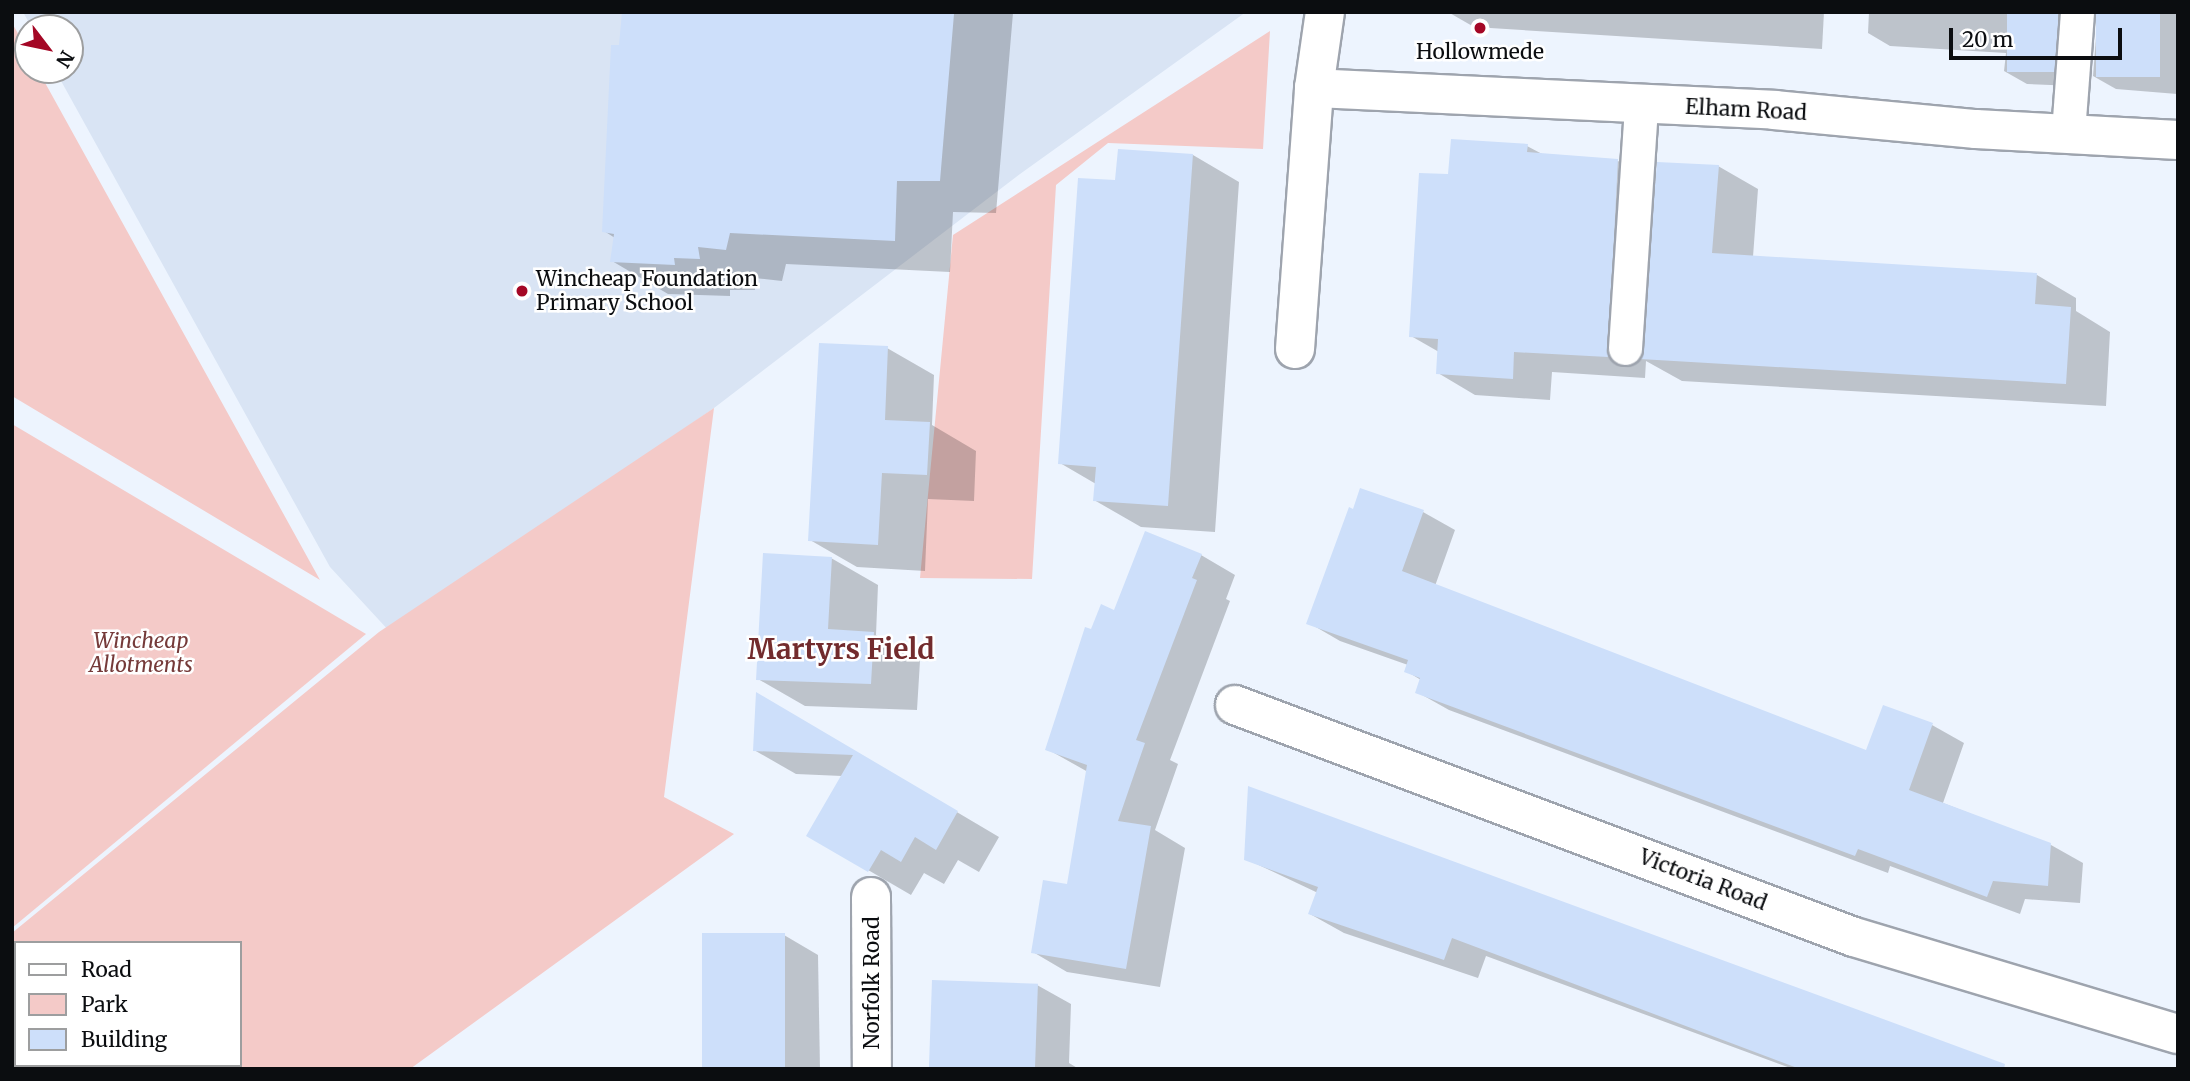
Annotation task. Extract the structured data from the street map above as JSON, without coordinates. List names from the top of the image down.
{
  "streets": {
    "street": ["Elham Road", "Victoria Road", "Norfolk Road"]
  },
  "districts": ["Martyrs Field"],
  "parks": ["Wincheap Allotments"],
  "places": ["Hollowmede", "Wincheap Foundation Primary School"],
  "legend": ["Road", "Park", "Building"],
  "scale_bar": "20 m",
  "north": "bottom right"
}
